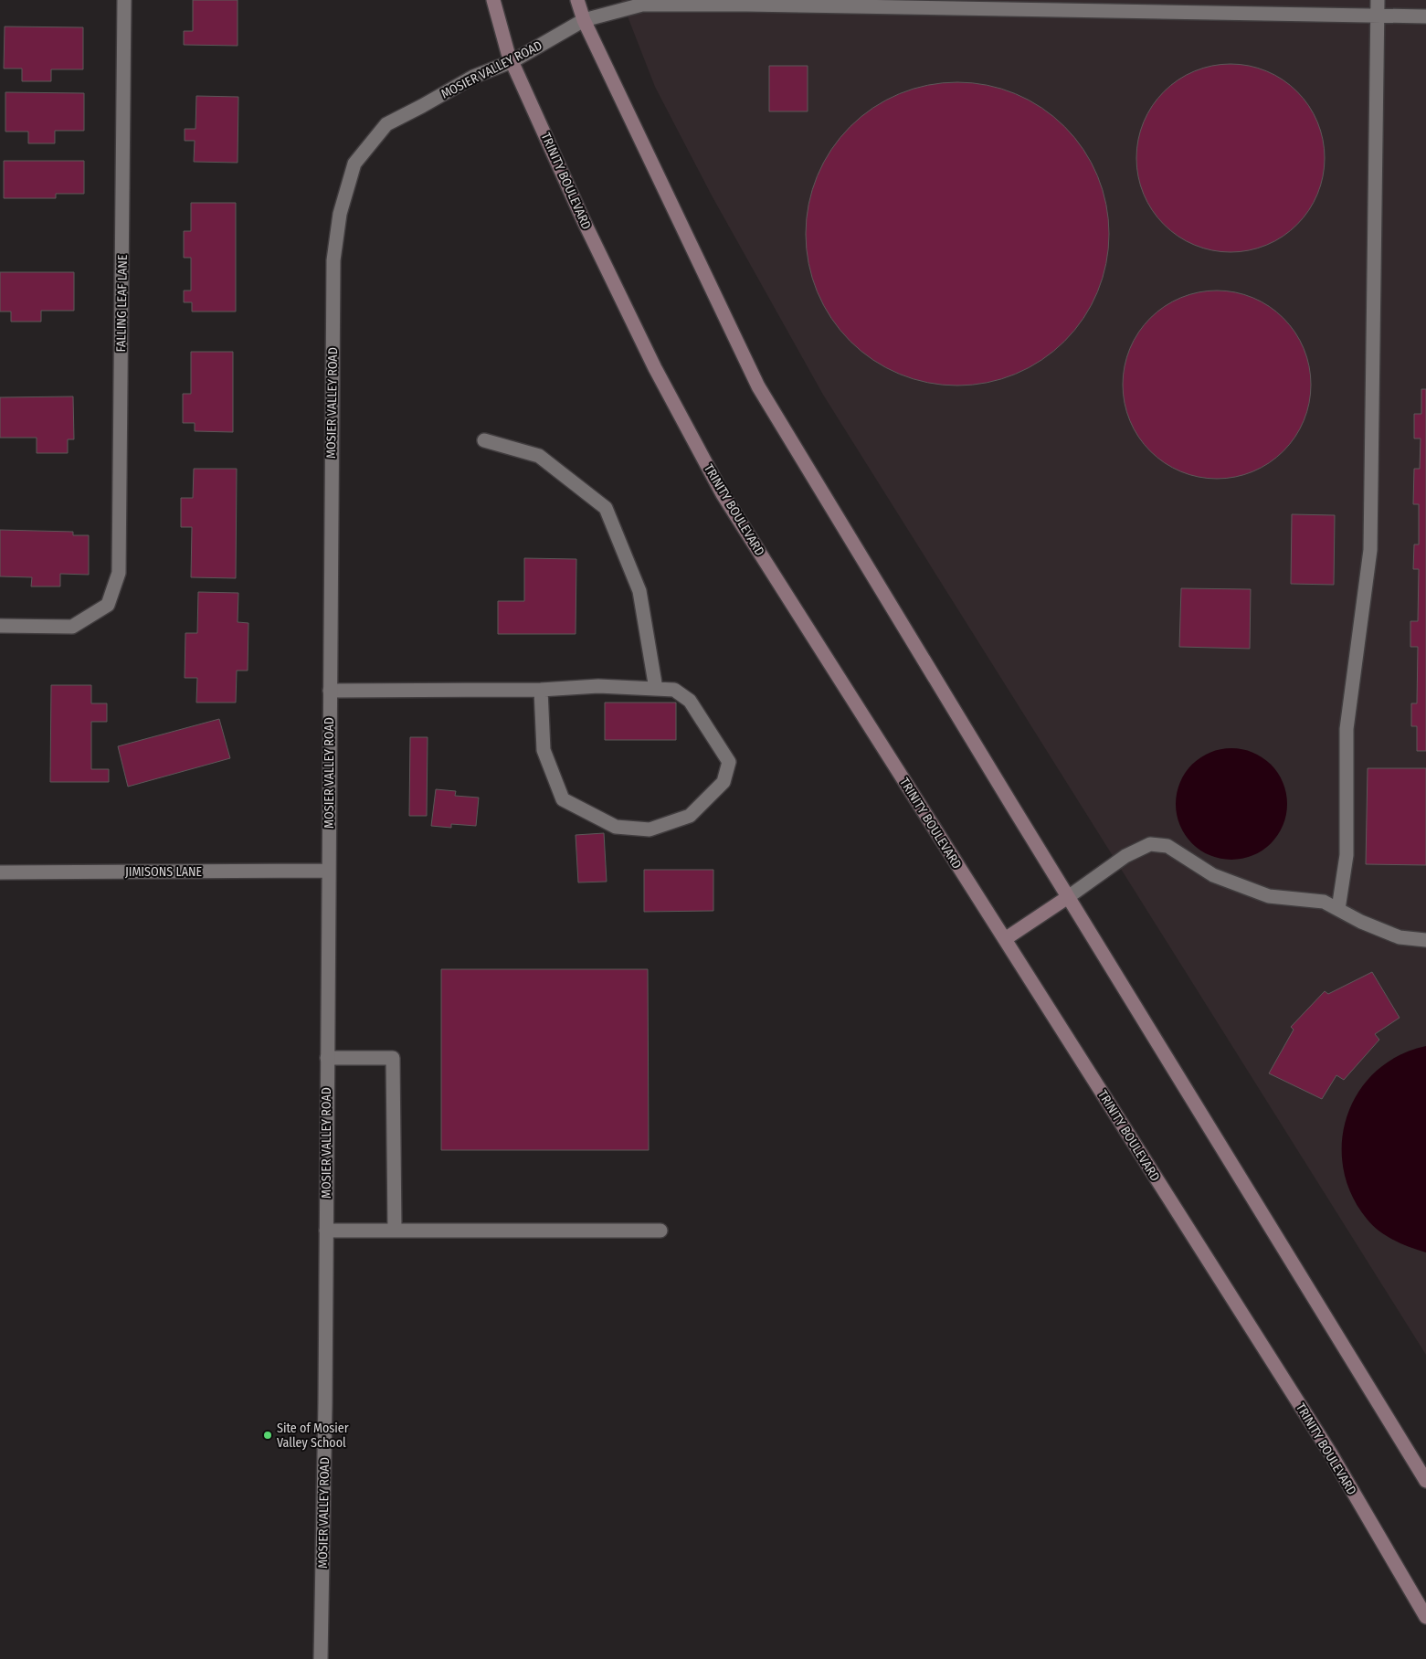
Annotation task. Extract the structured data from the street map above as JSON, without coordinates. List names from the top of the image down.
{
  "streets": {
    "main road": ["TRINITY BOULEVARD"],
    "street": ["MOSIER VALLEY ROAD", "FALLING LEAF LANE", "JIMISONS LANE"]
  },
  "crossings": [
    ["MOSIER VALLEY ROAD", "TRINITY BOULEVARD"],
    ["MOSIER VALLEY ROAD", "JIMISONS LANE"]
  ],
  "places": ["Site of Mosier Valley School"]
}
